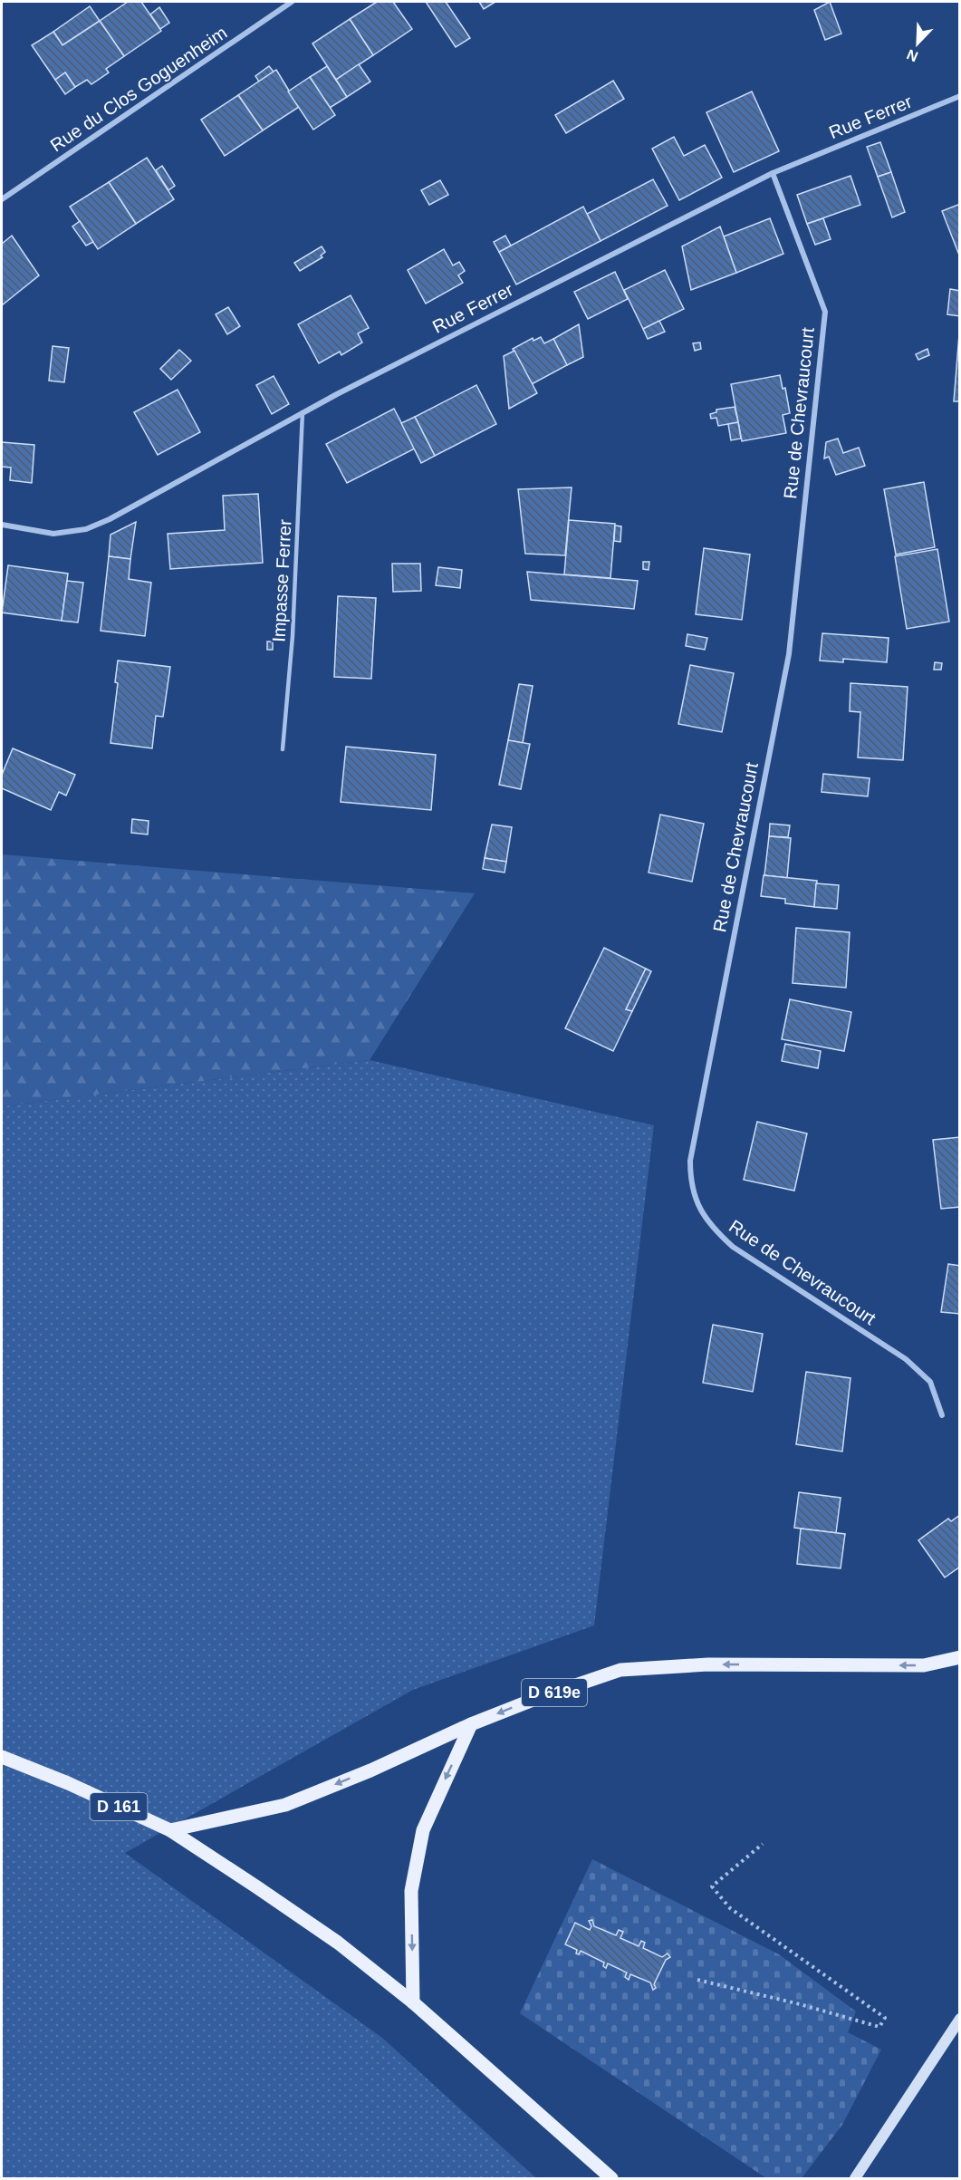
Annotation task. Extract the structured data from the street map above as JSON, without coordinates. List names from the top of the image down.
{
  "streets": {
    "main road": ["D 619e", "D 161"],
    "street": ["Rue du Clos Goguenheim", "Rue Ferrer", "Rue de Chevraucourt"],
    "lane": ["Impasse Ferrer"]
  },
  "crossings": [
    ["Rue Ferrer", "Rue de Chevraucourt"],
    ["Rue Ferrer", "Impasse Ferrer"],
    ["D 619e", "D 161"]
  ],
  "north": "bottom left"
}
